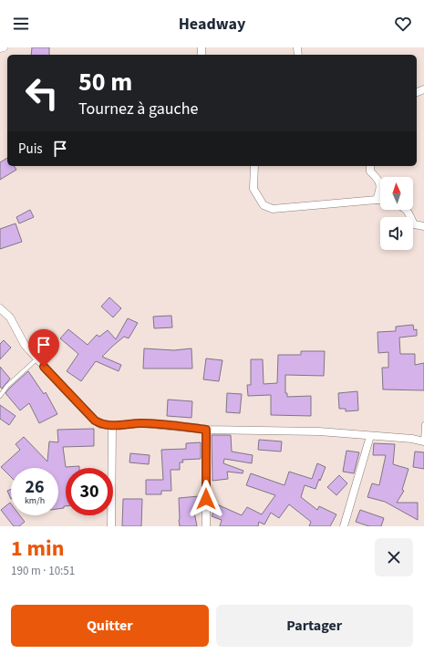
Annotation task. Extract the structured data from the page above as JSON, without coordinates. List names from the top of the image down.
{
  "north": "top",
  "page": {
    "header": "Headway",
    "turn": ["50 m", "Tournez à gauche"],
    "then": "Puis",
    "speed": "26 km/h",
    "limit": "30",
    "heading": ["1 min", "190 m · 10:51"],
    "buttons": ["Quitter", "Partager"]
  }
}
